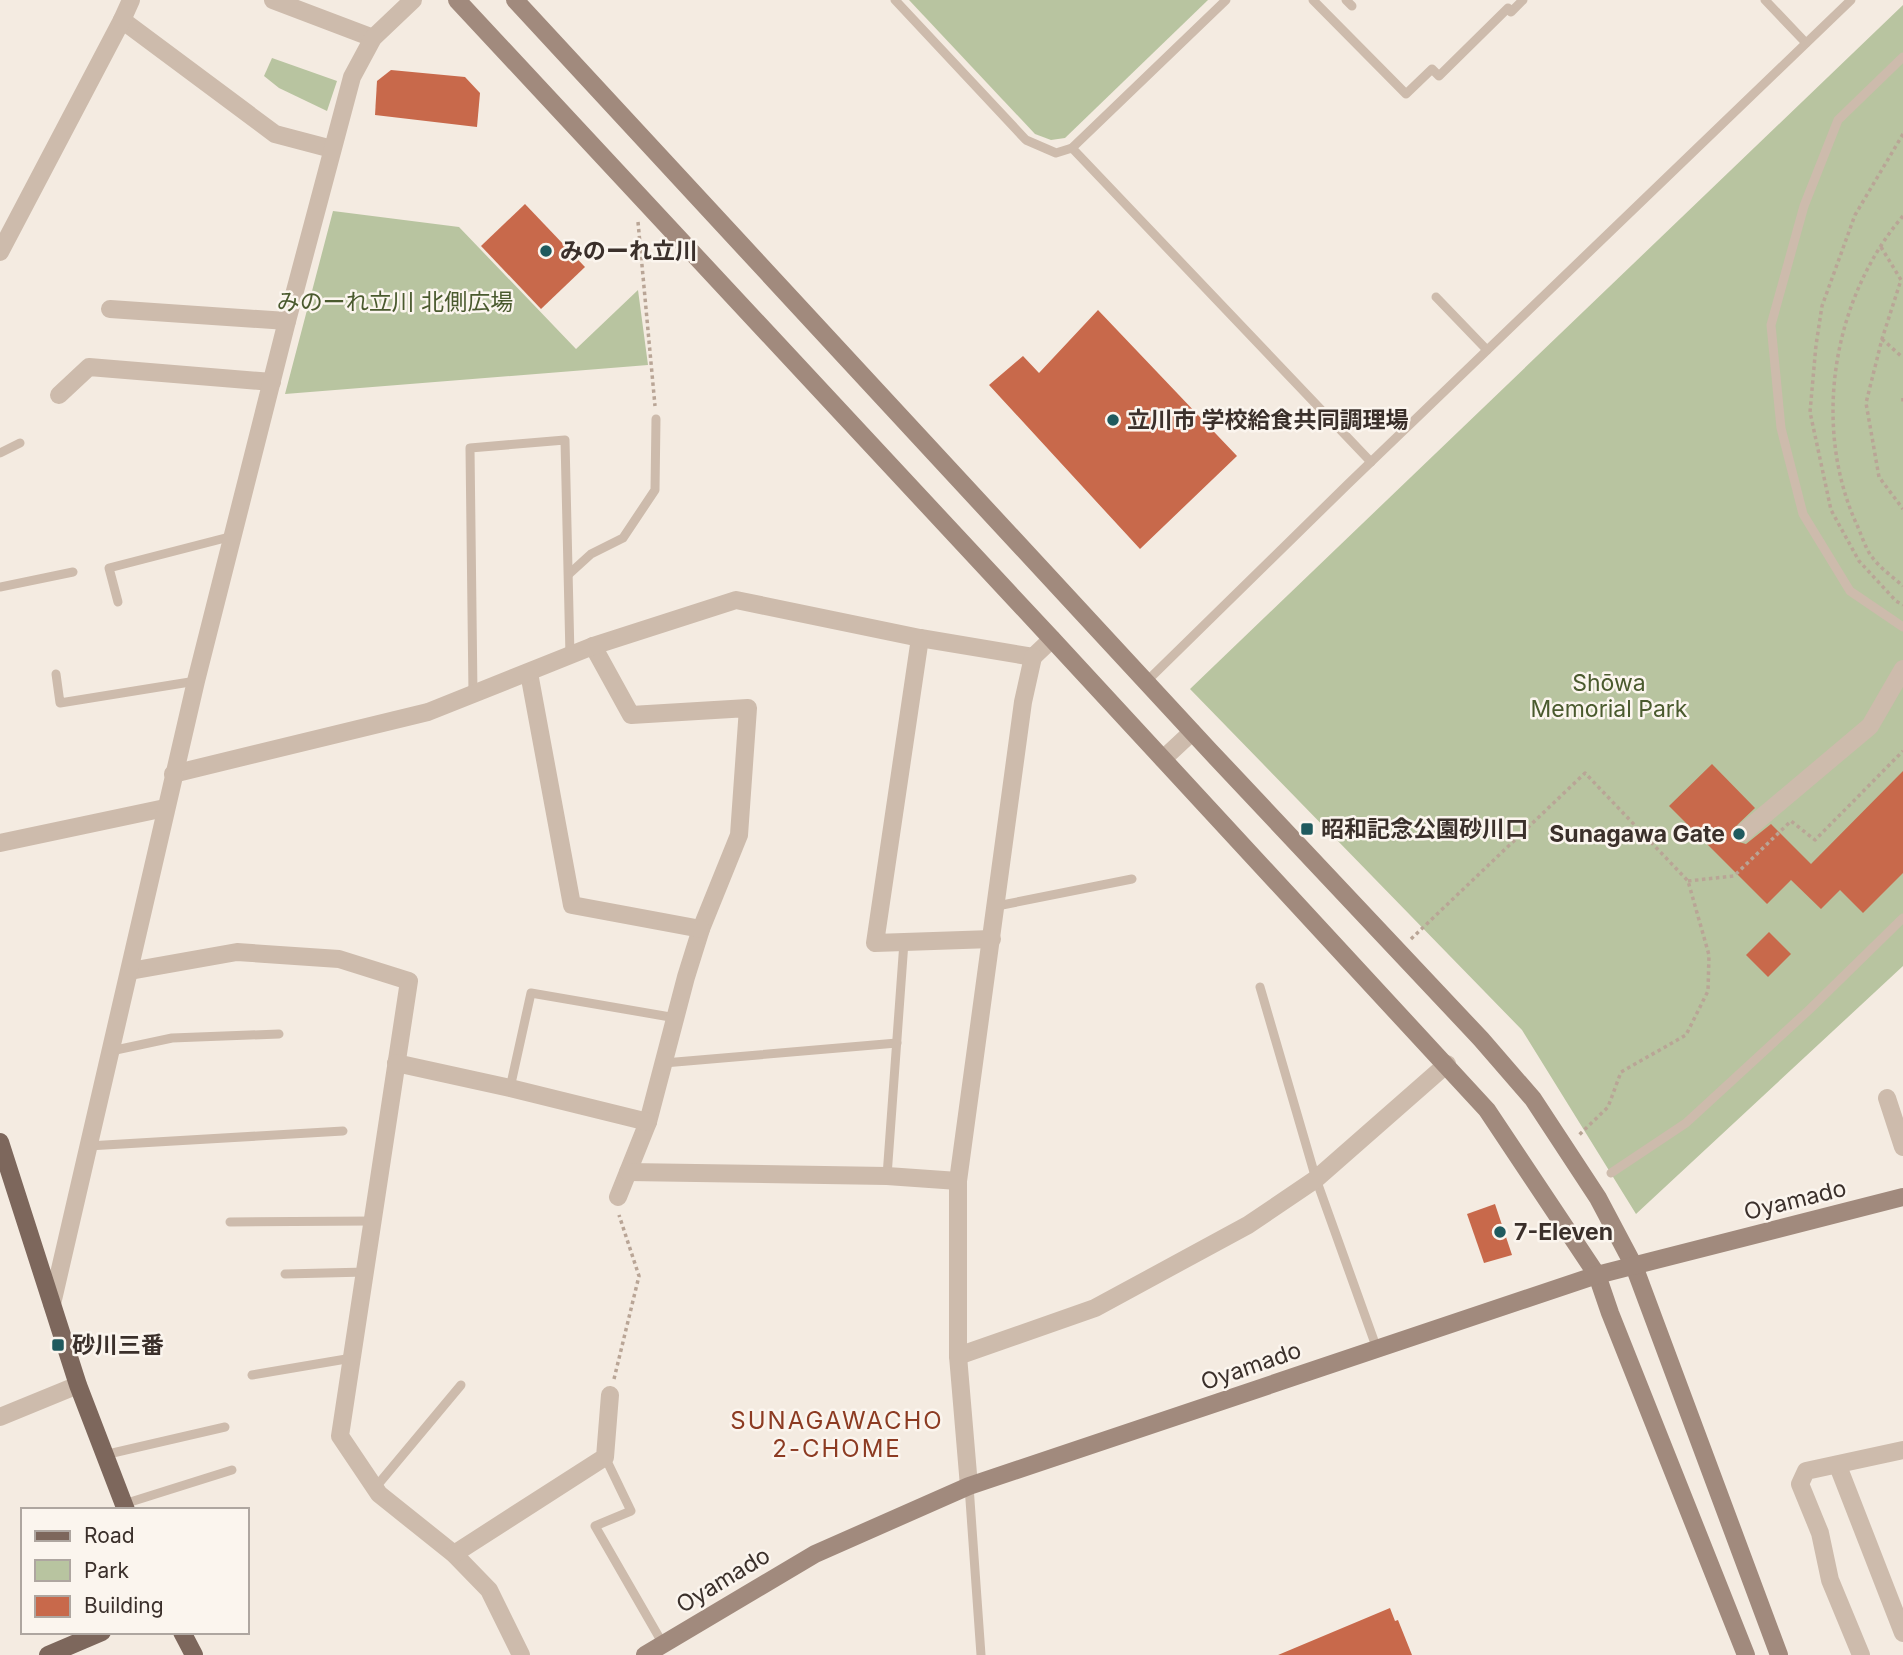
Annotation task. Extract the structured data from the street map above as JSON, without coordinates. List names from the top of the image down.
{
  "streets": {
    "street": ["Oyamado"]
  },
  "districts": ["SUNAGAWACHO 2-CHOME"],
  "parks": ["みのーれ立川 北側広場", "Shōwa Memorial Park"],
  "places": {
    "other": [
      "みのーれ立川",
      "立川市 学校給食共同調理場",
      "Sunagawa Gate",
      "7-Eleven"
    ],
    "transit": ["昭和記念公園砂川口", "砂川三番"]
  },
  "legend": ["Road", "Park", "Building"]
}
